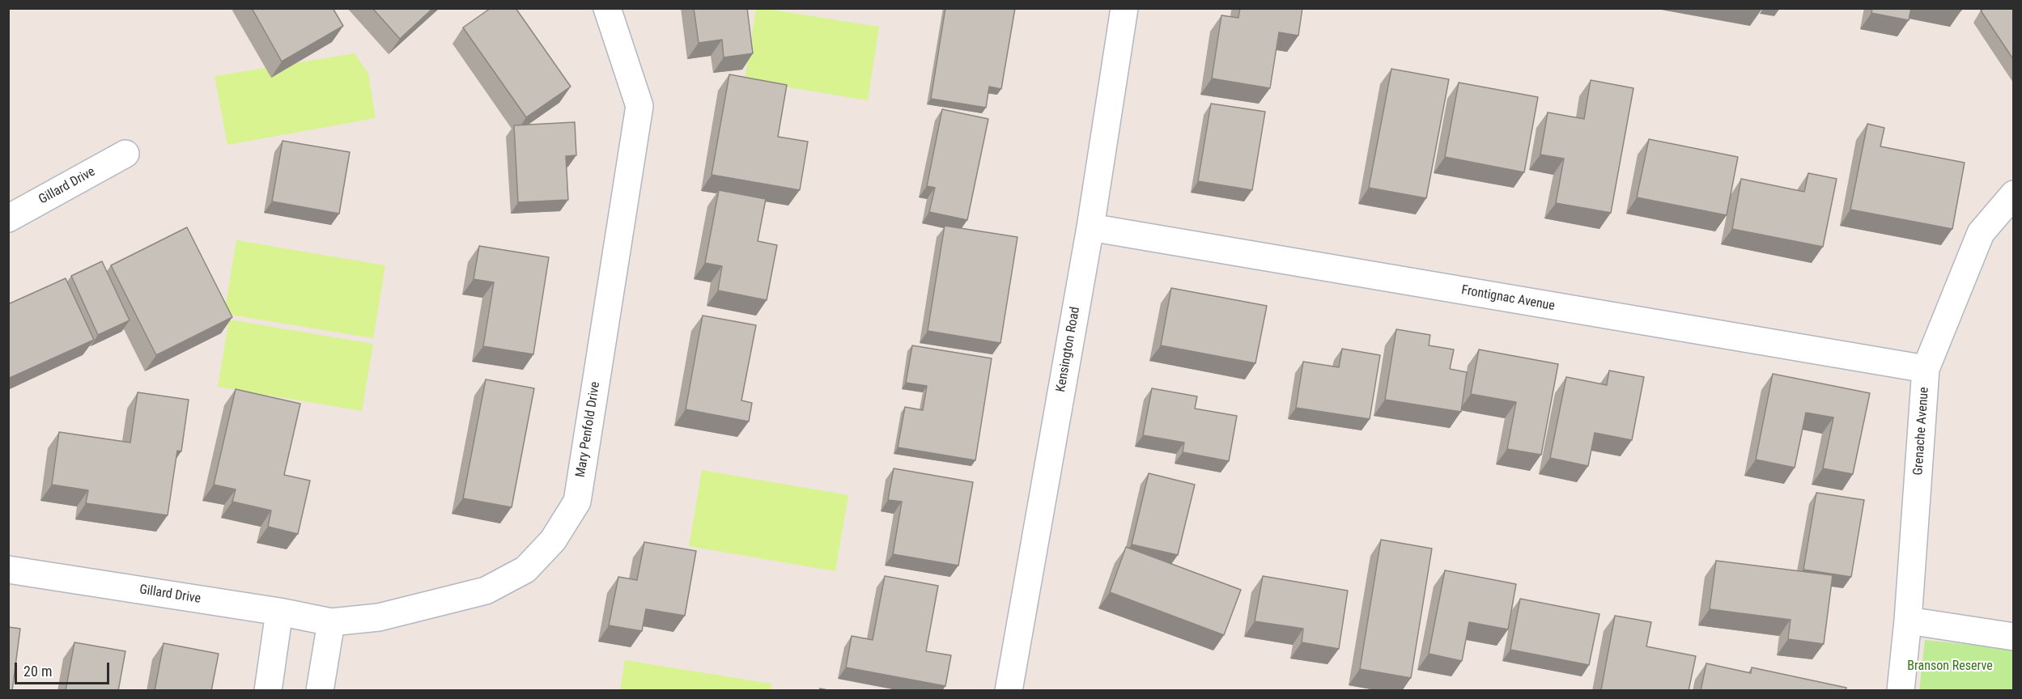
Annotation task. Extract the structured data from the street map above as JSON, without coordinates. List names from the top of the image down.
{
  "streets": {
    "street": [
      "Gillard Drive",
      "Frontignac Avenue",
      "Kensington Road",
      "Mary Penfold Drive",
      "Grenache Avenue"
    ]
  },
  "crossings": [
    ["Gillard Drive", "Mary Penfold Drive"],
    ["Frontignac Avenue", "Kensington Road"],
    ["Frontignac Avenue", "Grenache Avenue"]
  ],
  "parks": ["Branson Reserve"],
  "scale_bar": "20 m"
}
